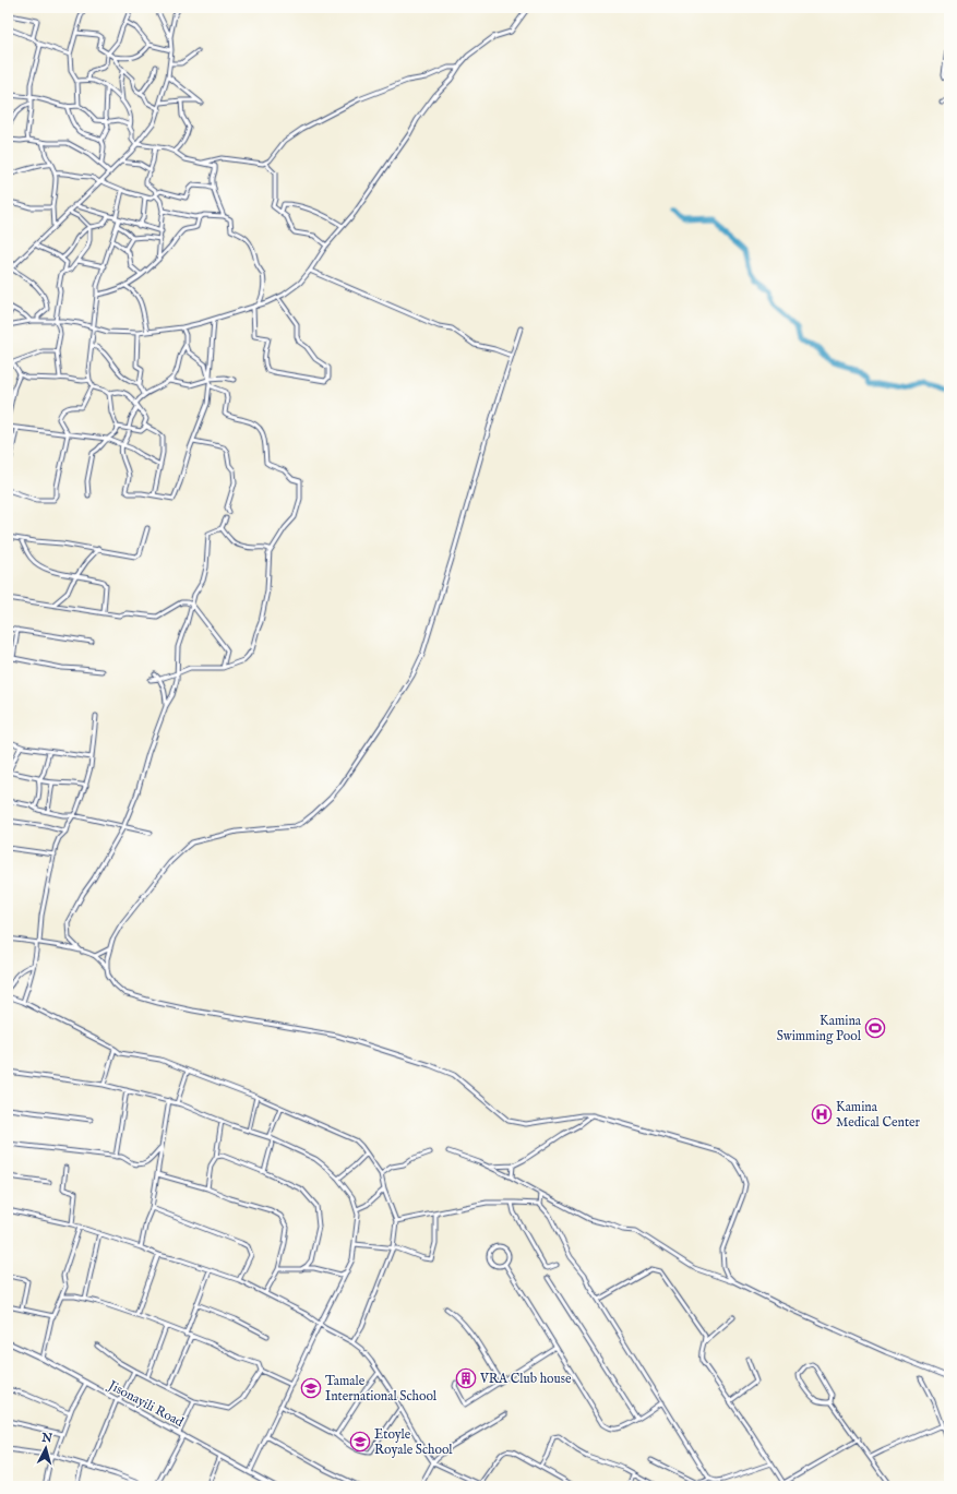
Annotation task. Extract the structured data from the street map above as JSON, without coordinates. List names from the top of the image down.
{
  "streets": {
    "street": ["Jisonayili Road"]
  },
  "places": {
    "sports": ["Kamina Swimming Pool"],
    "hospital": ["Kamina Medical Center"],
    "building": ["VRA Club house"],
    "school or university": ["Tamale International School", "Etoyle Royale School"]
  },
  "north": "top"
}
